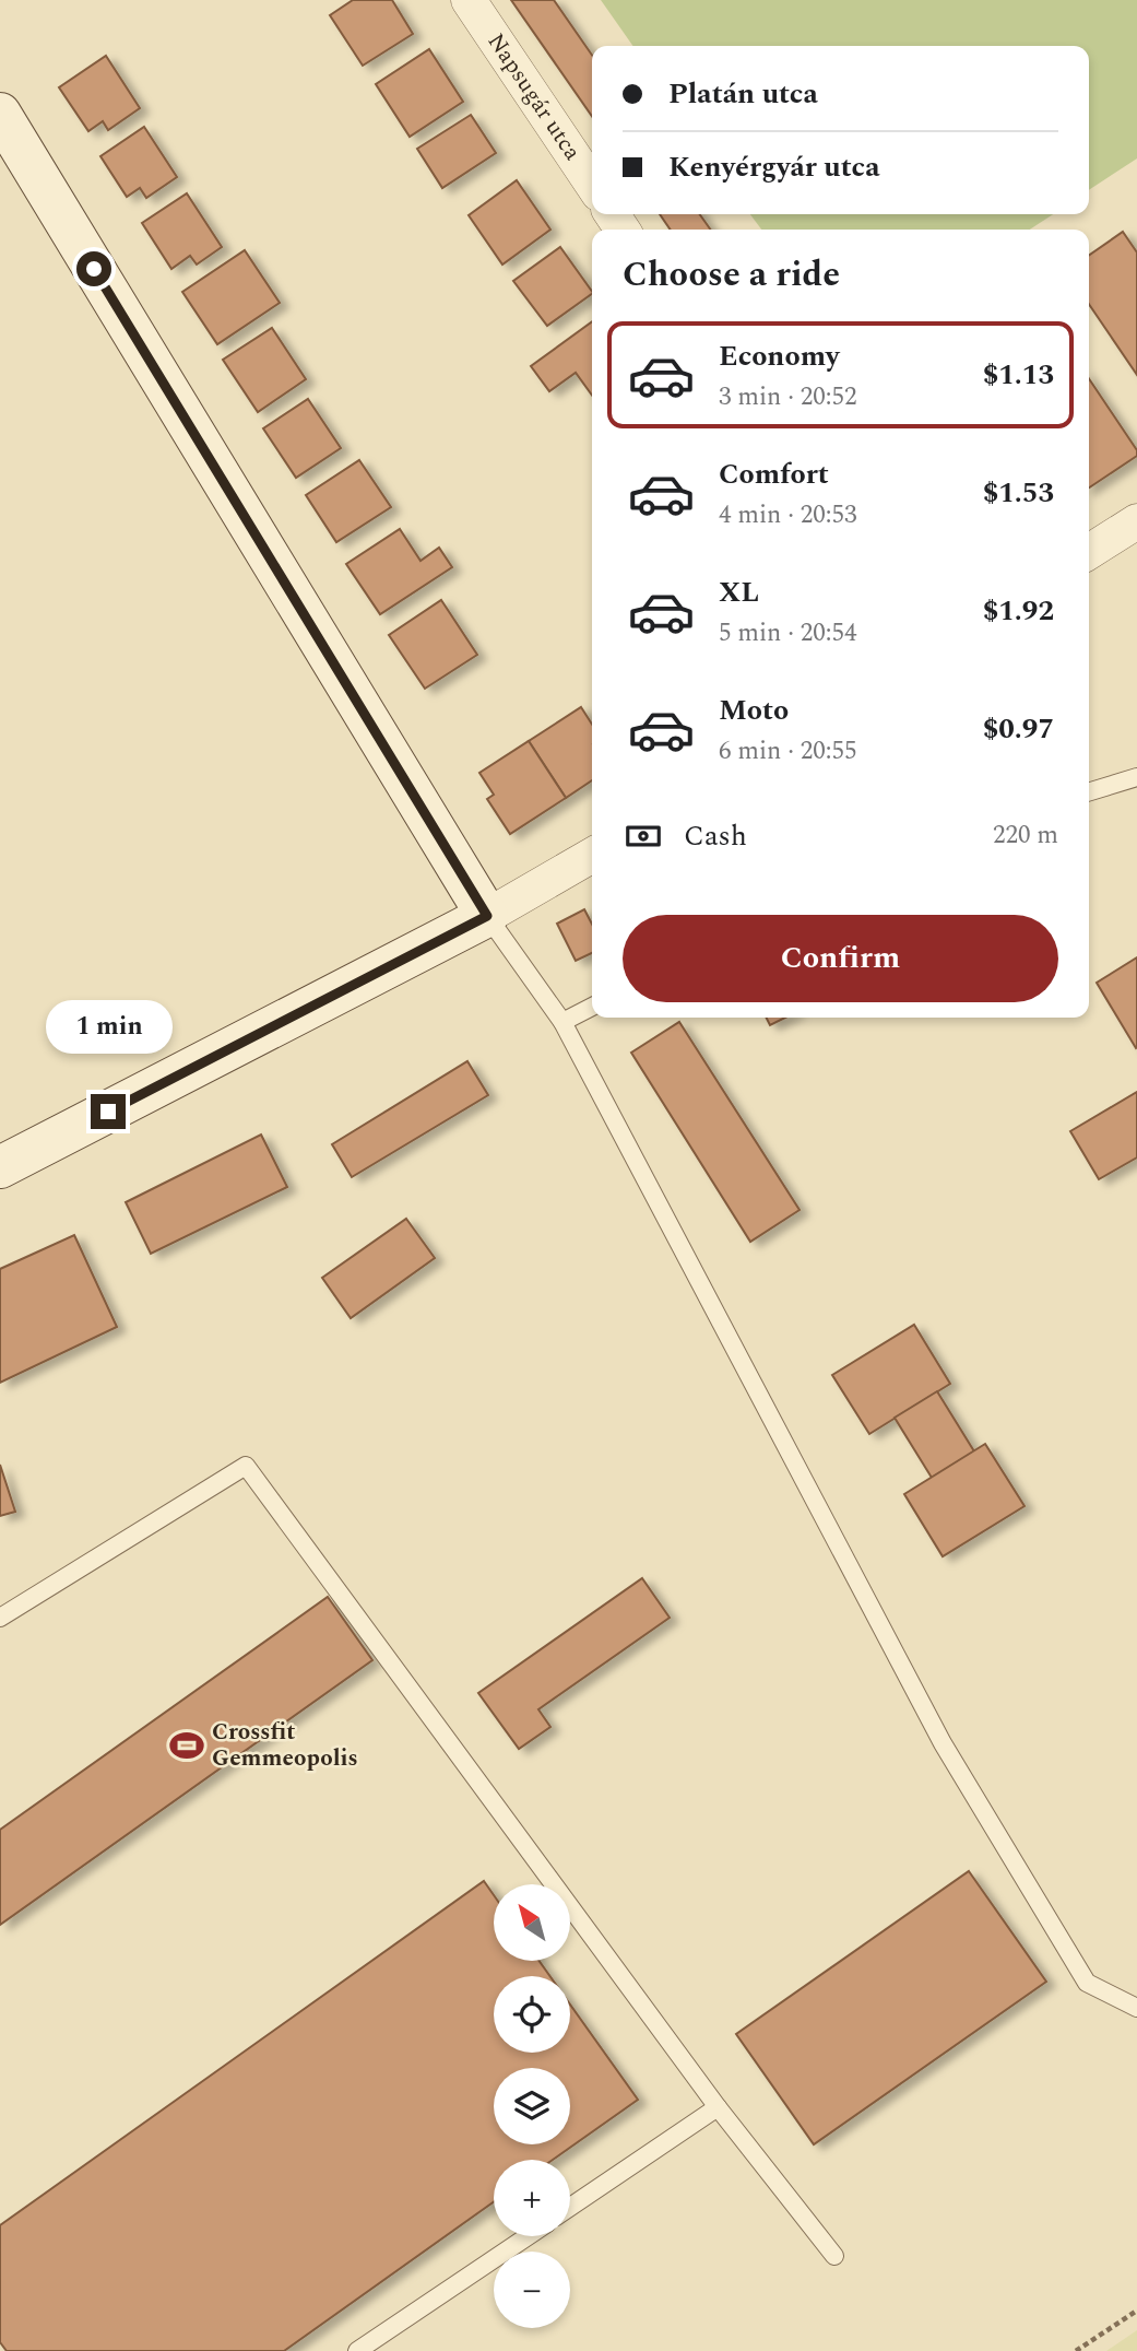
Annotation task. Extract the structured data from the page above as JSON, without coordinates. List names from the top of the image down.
{
  "streets": {
    "street": ["Napsugár utca"]
  },
  "places": {
    "sports": ["Crossfit Gemmeopolis"]
  },
  "north": "top left",
  "page": {
    "banner": ["Platán utca", "Kenyérgyár utca"],
    "heading": "Choose a ride",
    "list": [
      {
        "name": "Economy",
        "note": "3 min · 20:52",
        "value": "$1.13"
      },
      {
        "name": "Comfort",
        "note": "4 min · 20:53",
        "value": "$1.53"
      },
      {
        "name": "XL",
        "note": "5 min · 20:54",
        "value": "$1.92"
      },
      {
        "name": "Moto",
        "note": "6 min · 20:55",
        "value": "$0.97"
      }
    ],
    "pay": ["Cash", "220 m"],
    "buttons": "Confirm",
    "bubble": "1 min",
    "map_buttons": ["+", "−"]
  }
}
